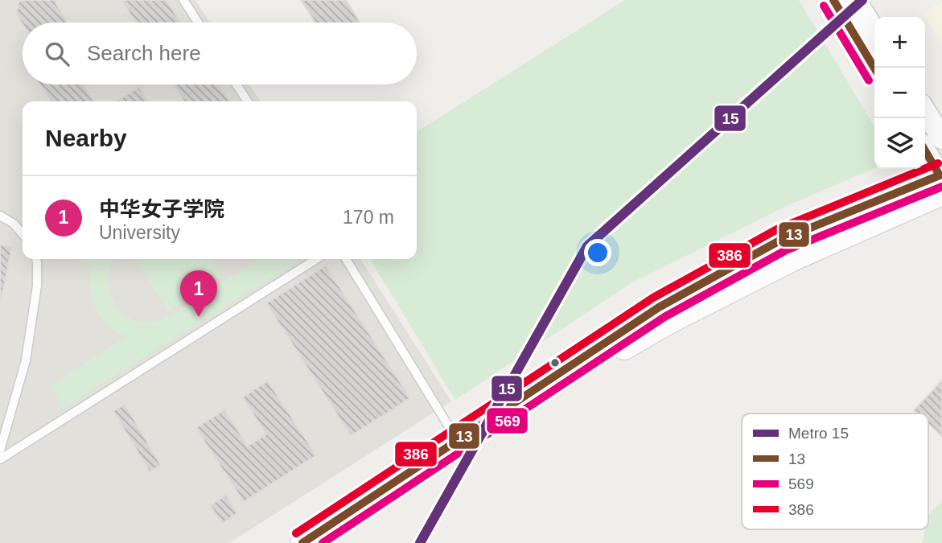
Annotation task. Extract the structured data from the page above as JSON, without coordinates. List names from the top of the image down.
{
  "lines": [
    "metro line 15",
    "transit line 13",
    "transit line 569",
    "transit line 386"
  ],
  "legend": [
    "Metro 15",
    "13",
    "569",
    "386"
  ],
  "page": {
    "map_buttons": ["+", "−"],
    "search": "Search here",
    "heading": "Nearby",
    "list": [
      {
        "mark": "1",
        "name": "中华女子学院",
        "note": "University",
        "value": "170 m"
      }
    ],
    "pins": "1"
  }
}
